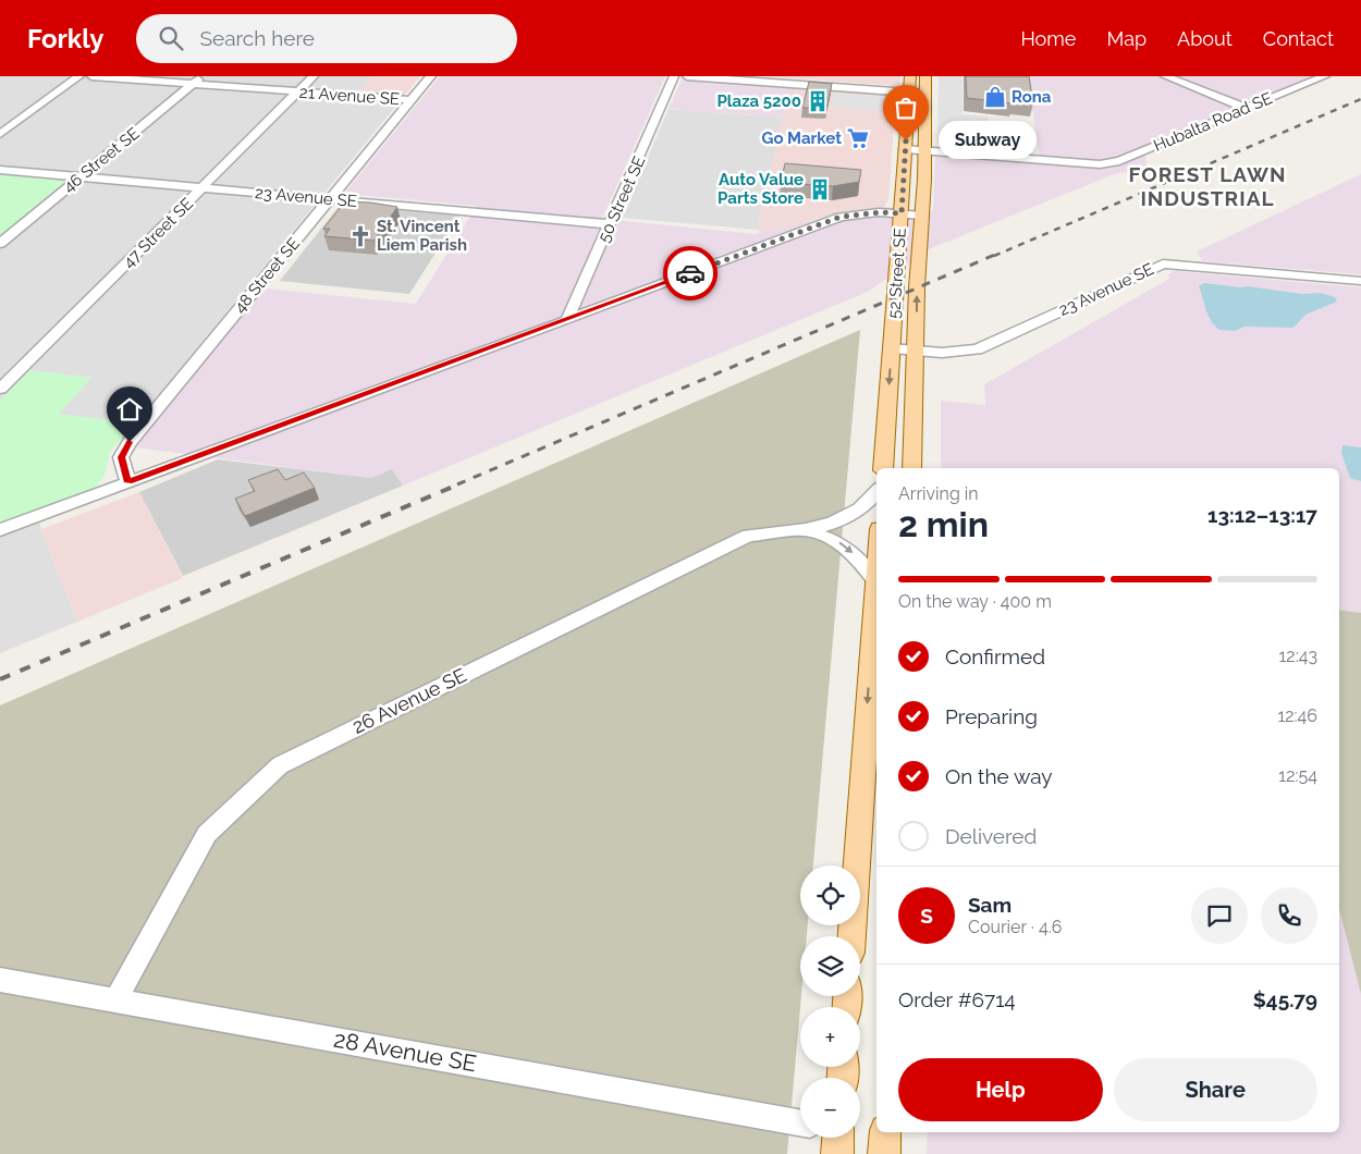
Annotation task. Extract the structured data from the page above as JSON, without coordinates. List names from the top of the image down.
{
  "streets": {
    "main road": ["52 Street SE"],
    "street": [
      "21 Avenue SE",
      "Hubalta Road SE",
      "46 Street SE",
      "23 Avenue SE",
      "50 Street SE",
      "47 Street SE",
      "48 Street SE",
      "26 Avenue SE",
      "28 Avenue SE"
    ]
  },
  "crossings": [
    ["21 Avenue SE", "46 Street SE"],
    ["21 Avenue SE", "47 Street SE"],
    ["21 Avenue SE", "48 Street SE"],
    ["Hubalta Road SE", "52 Street SE"],
    ["46 Street SE", "23 Avenue SE"],
    ["23 Avenue SE", "50 Street SE"],
    ["23 Avenue SE", "47 Street SE"],
    ["23 Avenue SE", "52 Street SE"],
    ["23 Avenue SE", "48 Street SE"],
    ["26 Avenue SE", "28 Avenue SE"]
  ],
  "districts": ["FOREST LAWN INDUSTRIAL"],
  "places": {
    "shop": ["Rona"],
    "building": ["Plaza 5200", "Auto Value Parts Store"],
    "supermarket": ["Go Market"],
    "other": ["Subway"],
    "church": ["St. Vincent Liem Parish"]
  },
  "page": {
    "header": "Forkly",
    "search": "Search here",
    "nav": [
      "Home",
      "Map",
      "About",
      "Contact"
    ],
    "bubble": "Subway",
    "heading": ["2 min", "Arriving in", "13:12–13:17"],
    "panel": [
      "Sam",
      "Courier · 4.6",
      "Order #6714",
      "$45.79"
    ],
    "bar": "On the way · 400 m",
    "list": [
      ["Confirmed", "12:43"],
      ["Preparing", "12:46"],
      ["On the way", "12:54"],
      "Delivered"
    ],
    "map_buttons": ["+", "−"],
    "round": "S",
    "buttons": ["Help", "Share"]
  }
}
